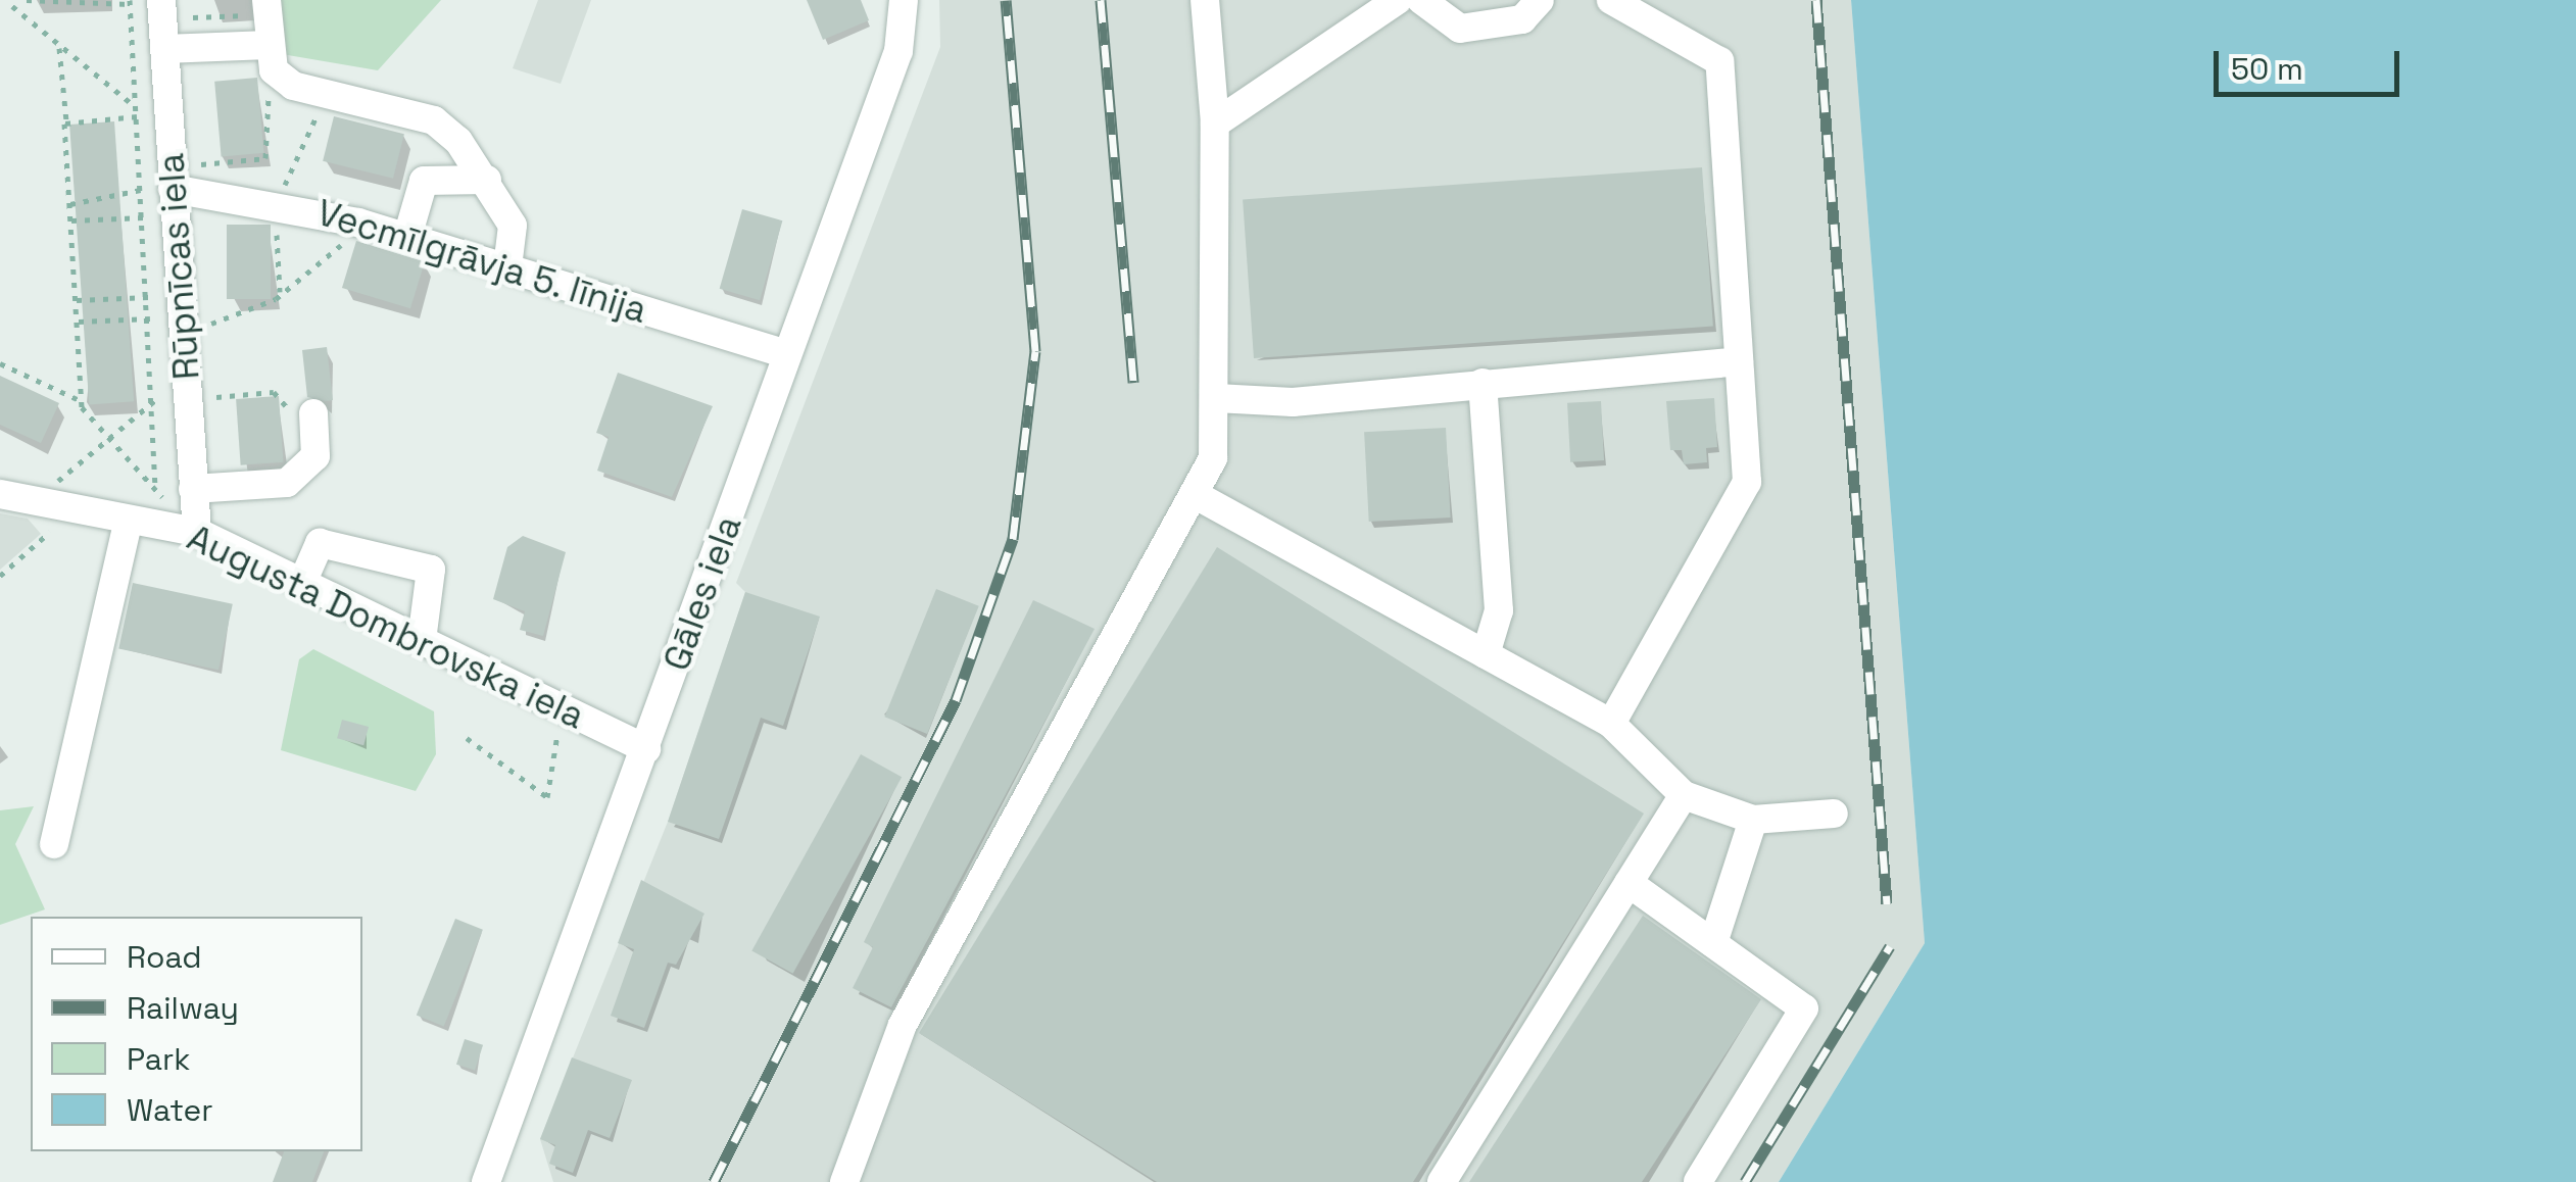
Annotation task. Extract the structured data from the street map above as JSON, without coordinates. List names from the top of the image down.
{
  "streets": {
    "street": [
      "Vecmīlgrāvja 5. līnija",
      "Rūpnīcas iela",
      "Gāles iela",
      "Augusta Dombrovska iela"
    ]
  },
  "crossings": [
    ["Vecmīlgrāvja 5. līnija", "Rūpnīcas iela"],
    ["Vecmīlgrāvja 5. līnija", "Gāles iela"],
    ["Rūpnīcas iela", "Augusta Dombrovska iela"],
    ["Gāles iela", "Augusta Dombrovska iela"]
  ],
  "legend": [
    "Road",
    "Railway",
    "Park",
    "Water"
  ],
  "scale_bar": "50 m"
}
